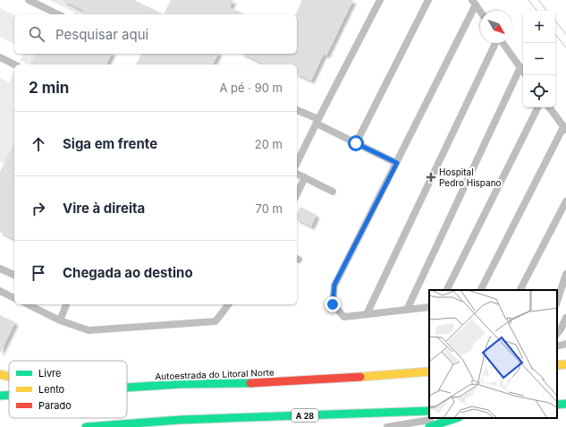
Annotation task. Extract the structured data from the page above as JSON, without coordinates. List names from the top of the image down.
{
  "streets": {
    "highway": ["Autoestrada do Litoral Norte", "A 28"]
  },
  "places": {
    "health": ["Hospital Pedro Hispano"]
  },
  "legend": ["Livre", "Lento", "Parado"],
  "north": "bottom right",
  "page": {
    "map_buttons": ["+", "−"],
    "search": "Pesquisar aqui",
    "heading": ["2 min", "A pé · 90 m"],
    "list": [
      ["Siga em frente", "20 m"],
      ["Vire à direita", "70 m"],
      "Chegada ao destino"
    ]
  }
}
